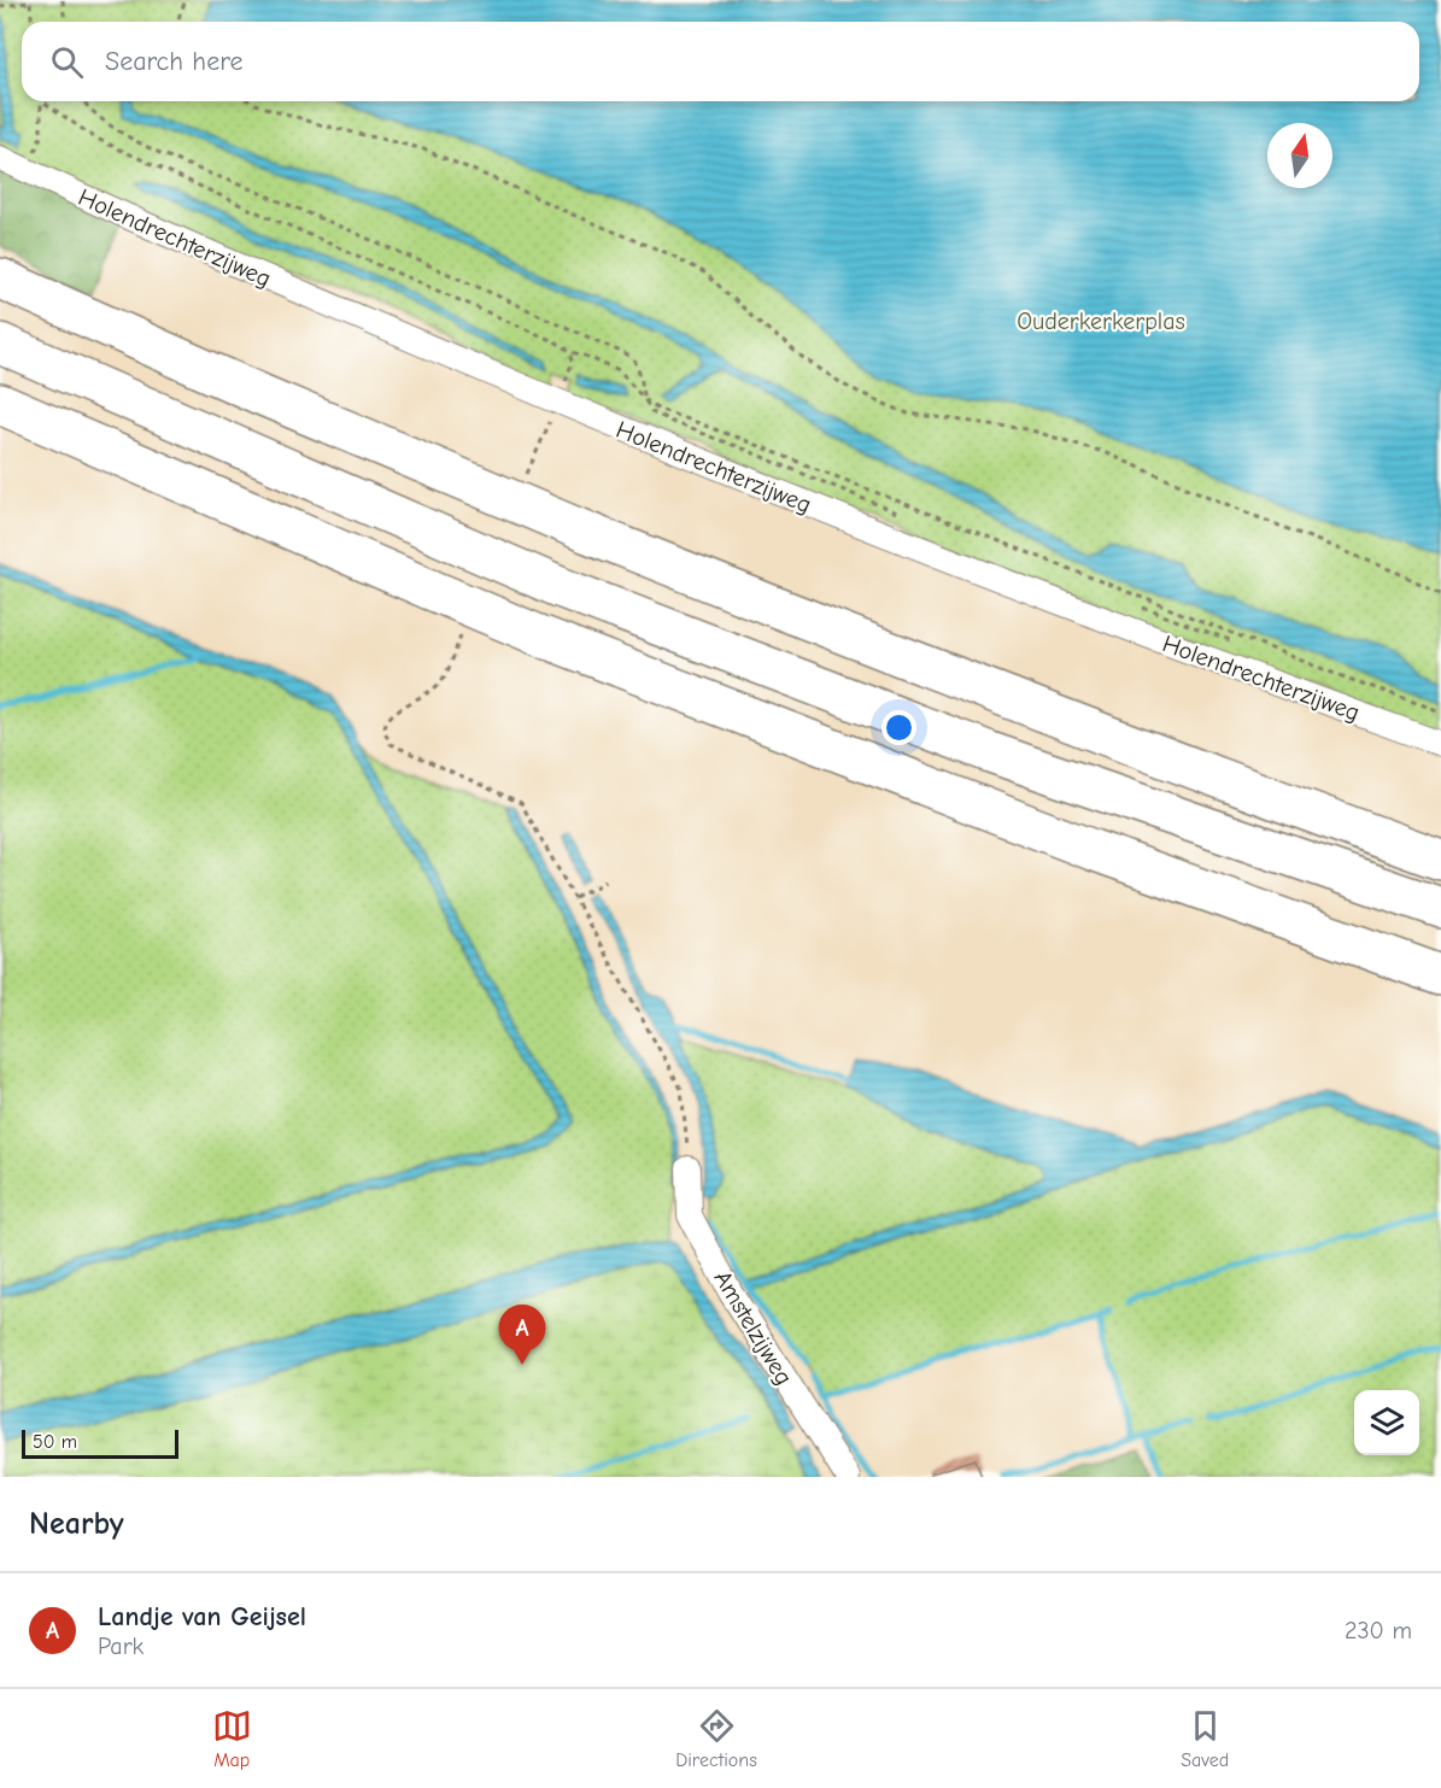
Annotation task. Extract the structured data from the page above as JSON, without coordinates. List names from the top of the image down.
{
  "streets": {
    "street": ["Holendrechterzijweg", "Amstelzijweg"]
  },
  "parks": ["Ouderkerkerplas"],
  "scale_bar": "50 m",
  "north": "top",
  "page": {
    "search": "Search here",
    "pins": "A",
    "scale": "50 m",
    "heading": "Nearby",
    "list": [
      {
        "mark": "A",
        "name": "Landje van Geijsel",
        "note": "Park",
        "value": "230 m"
      }
    ],
    "nav": ["Map", "Directions", "Saved"]
  }
}
